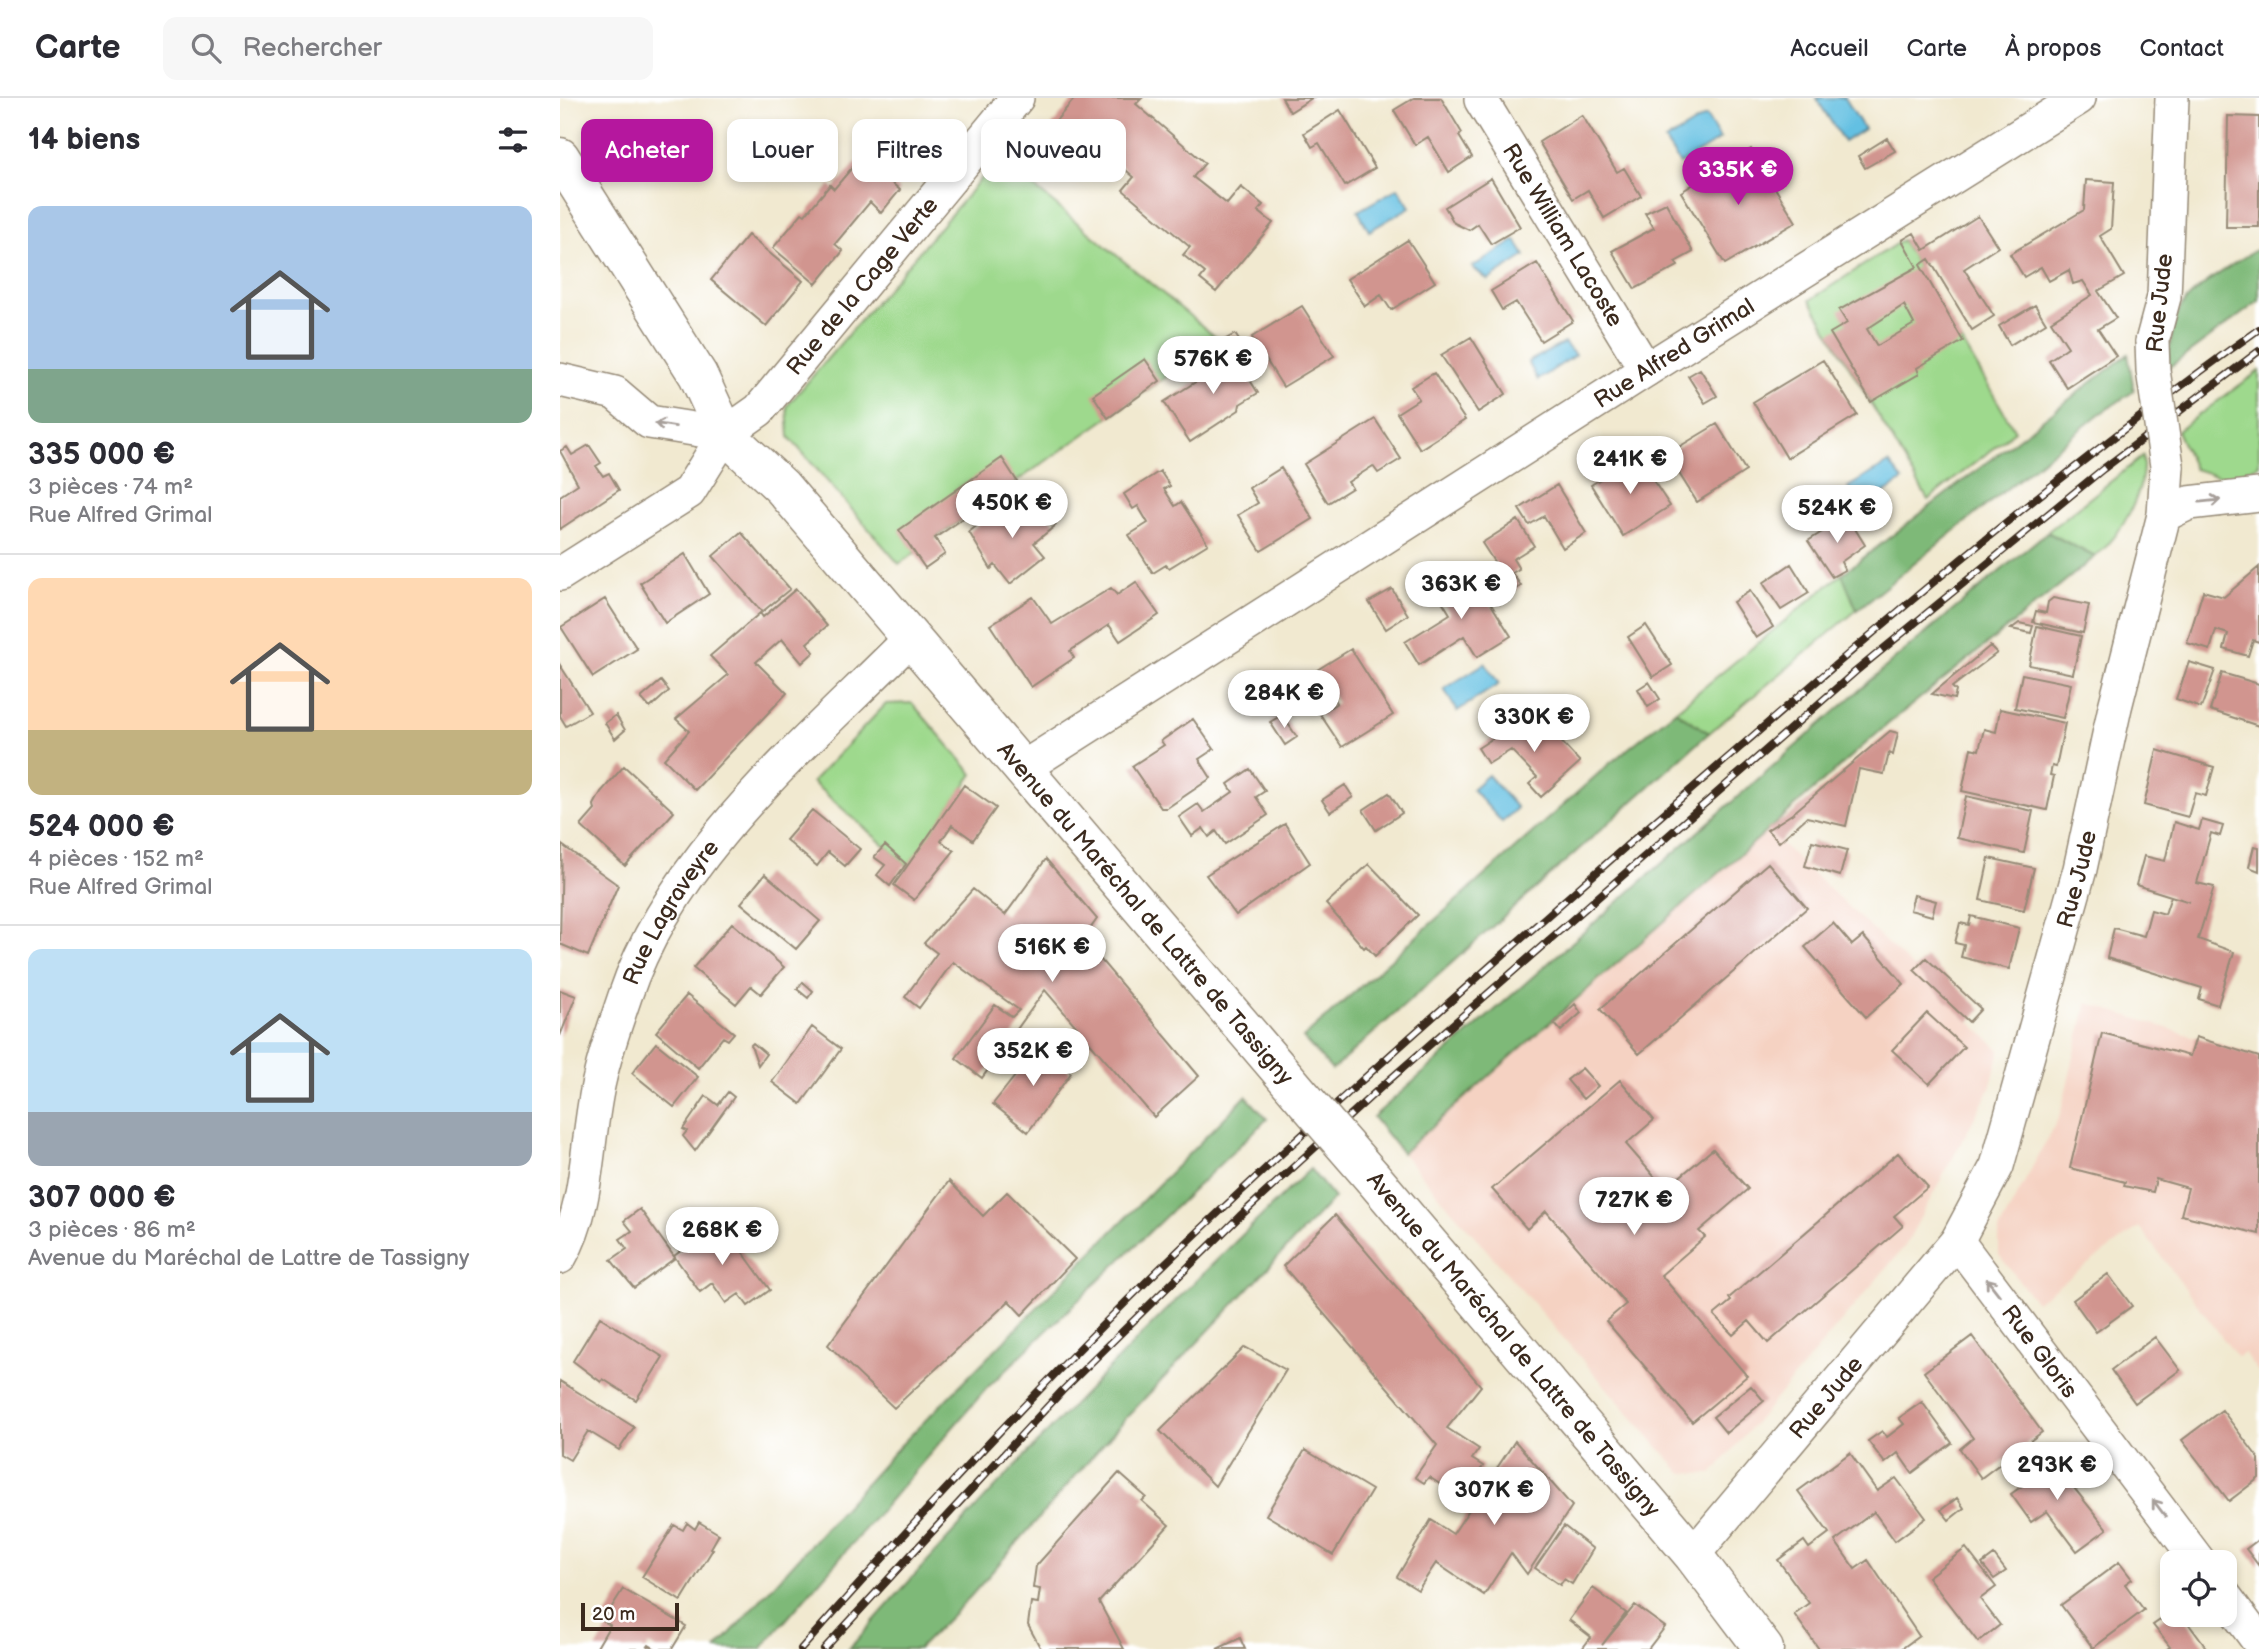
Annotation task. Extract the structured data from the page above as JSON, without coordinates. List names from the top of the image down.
{
  "streets": {
    "main road": ["Avenue du Maréchal de Lattre de Tassigny"],
    "street": [
      "Rue William Lacoste",
      "Rue de la Cage Verte",
      "Rue Jude",
      "Rue Alfred Grimal",
      "Rue Lagraveyre",
      "Rue Gloris"
    ]
  },
  "crossings": [
    ["Rue William Lacoste", "Rue Alfred Grimal"],
    ["Rue de la Cage Verte", "Avenue du Maréchal de Lattre de Tassigny"],
    ["Rue Jude", "Avenue du Maréchal de Lattre de Tassigny"],
    ["Rue Jude", "Rue Gloris"],
    ["Rue Alfred Grimal", "Avenue du Maréchal de Lattre de Tassigny"],
    ["Avenue du Maréchal de Lattre de Tassigny", "Rue Lagraveyre"]
  ],
  "one_way": ["Rue Gloris"],
  "scale_bar": "20 m",
  "page": {
    "header": "Carte",
    "search": "Rechercher",
    "nav": [
      "Accueil",
      "Carte",
      "À propos",
      "Contact"
    ],
    "heading": "14 biens",
    "chip": [
      "Acheter",
      "Louer",
      "Filtres",
      "Nouveau"
    ],
    "price": [
      "335K €",
      "576K €",
      "241K €",
      "450K €",
      "524K €",
      "363K €",
      "284K €",
      "330K €",
      "516K €",
      "352K €",
      "727K €",
      "268K €",
      "293K €",
      "307K €"
    ],
    "list": [
      {
        "name": "335 000 €",
        "note": "3 pièces · 74 m² · Rue Alfred Grimal"
      },
      {
        "name": "524 000 €",
        "note": "4 pièces · 152 m² · Rue Alfred Grimal"
      },
      {
        "name": "307 000 €",
        "note": "3 pièces · 86 m² · Avenue du Maréchal de Lattre de Tassigny"
      }
    ],
    "scale": "20 m"
  }
}
